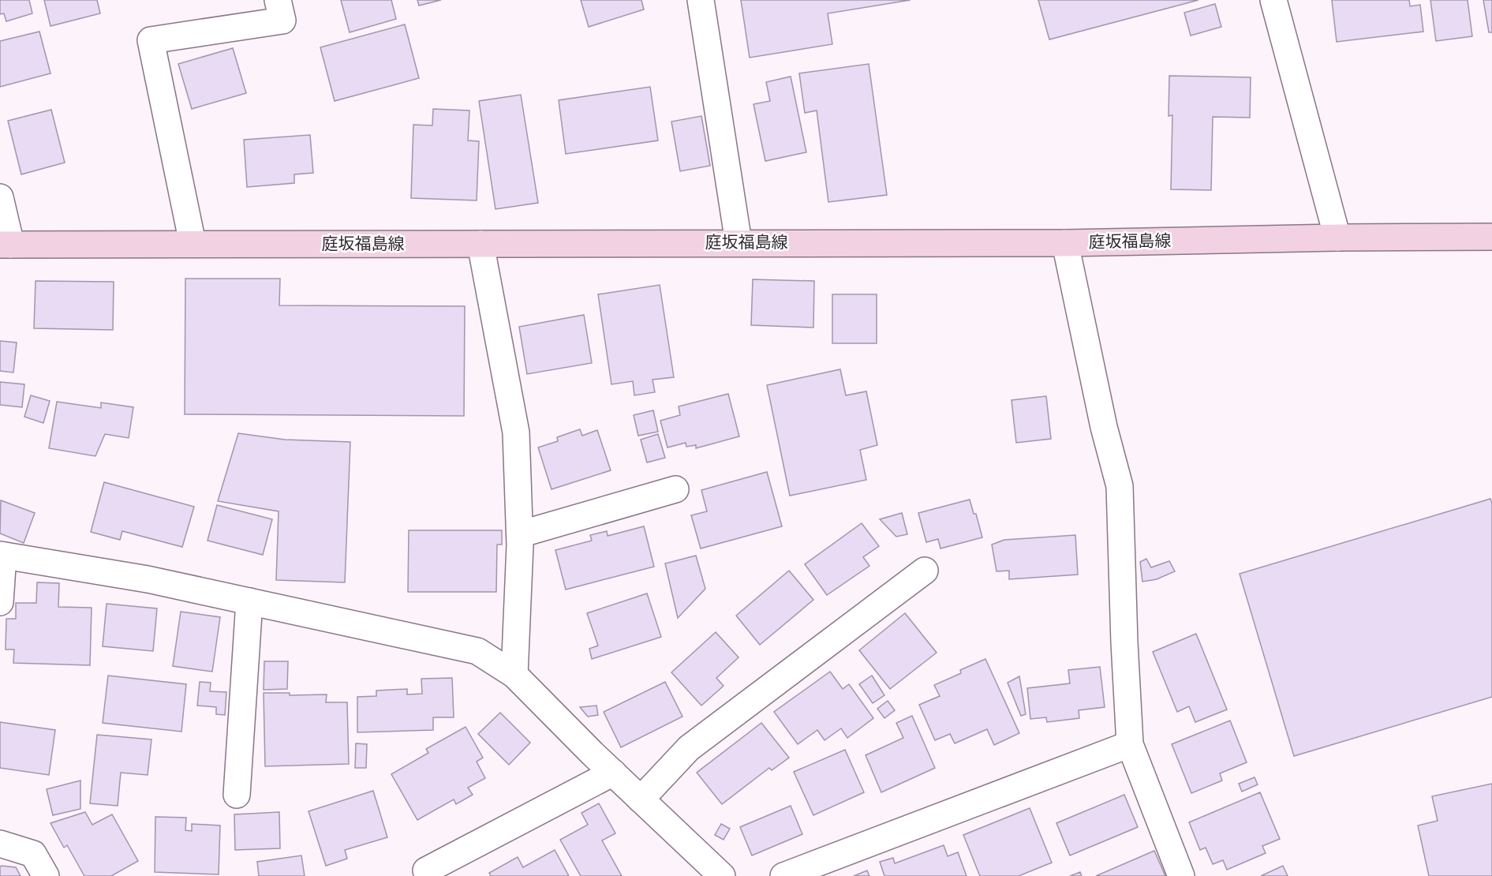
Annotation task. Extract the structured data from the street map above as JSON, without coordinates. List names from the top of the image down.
{
  "streets": {
    "main road": ["庭坂福島線"]
  }
}
